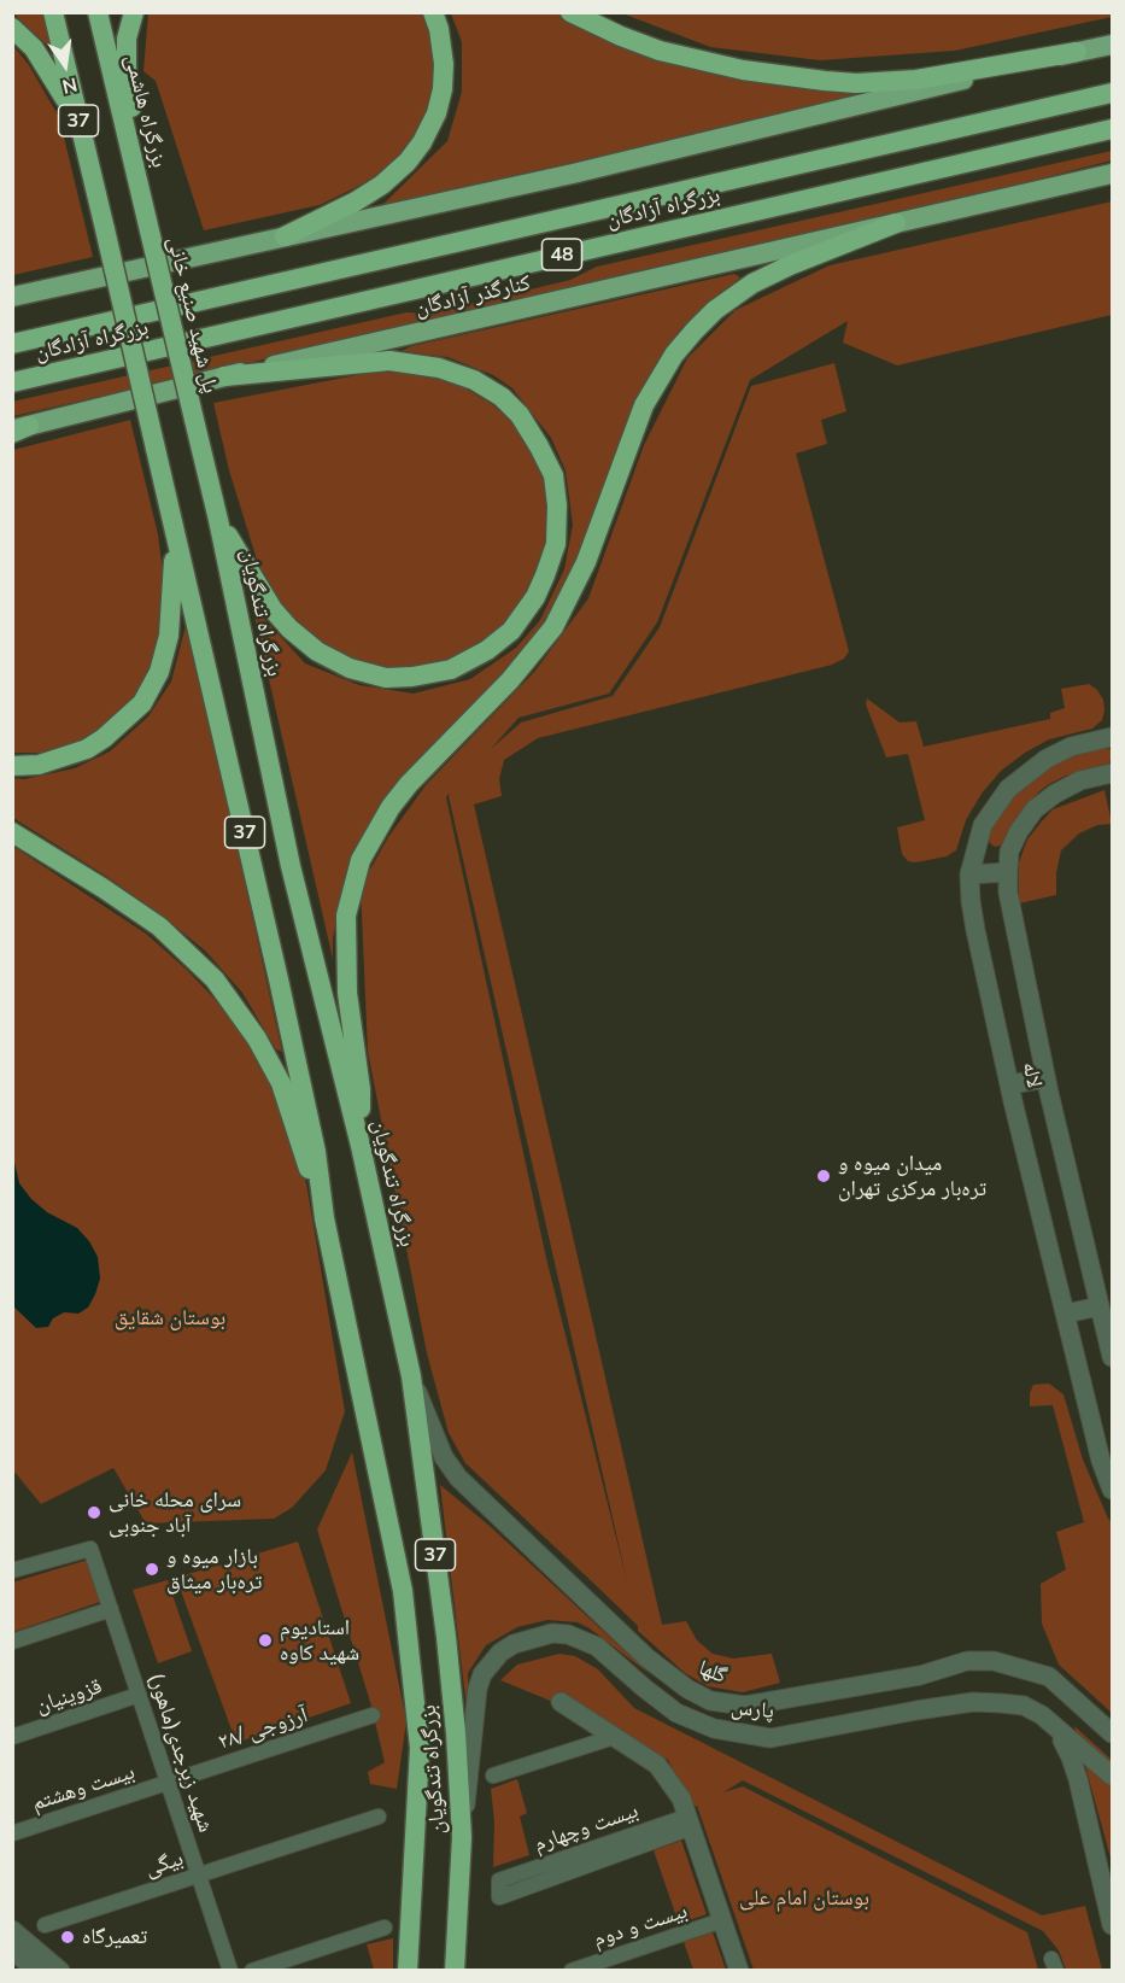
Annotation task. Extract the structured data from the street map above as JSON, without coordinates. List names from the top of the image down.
{
  "streets": {
    "highway": [
      "بزرگراه هاشمی",
      "37",
      "بزرگراه آزادگان",
      "48",
      "پل شهید صنیع خانی",
      "بزرگراه تندگویان"
    ],
    "main road": ["کنارگذر آزادگان"],
    "street": [
      "لاله",
      "گلها",
      "قزوینیان",
      "پارس",
      "آرزوجی /۲۸",
      "شهید زبرجدی(ماهور)",
      "بیست وهشتم",
      "بیگی",
      "بیست و دوم"
    ]
  },
  "crossings": [
    ["بزرگراه هاشمی", "پل شهید صنیع خانی"],
    ["37", "بزرگراه تندگویان"],
    ["پل شهید صنیع خانی", "بزرگراه تندگویان"],
    ["بزرگراه تندگویان", "گلها"],
    ["بزرگراه تندگویان", "پارس"],
    ["قزوینیان", "شهید زبرجدی(ماهور)"],
    ["آرزوجی /۲۸", "شهید زبرجدی(ماهور)"],
    ["آرزوجی /۲۸", "بیست وهشتم"],
    ["شهید زبرجدی(ماهور)", "بیست وهشتم"],
    ["شهید زبرجدی(ماهور)", "بیگی"]
  ],
  "parks": ["بوستان شقایق", "بوستان امام علی"],
  "places": [
    "میدان میوه و تره‌بار مرکزی تهران",
    "سرای محله خانی آباد جنوبی",
    "بازار میوه و تره‌بار میثاق",
    "استادیوم شهید کاوه",
    "تعمیرگاه"
  ],
  "north": "bottom"
}
